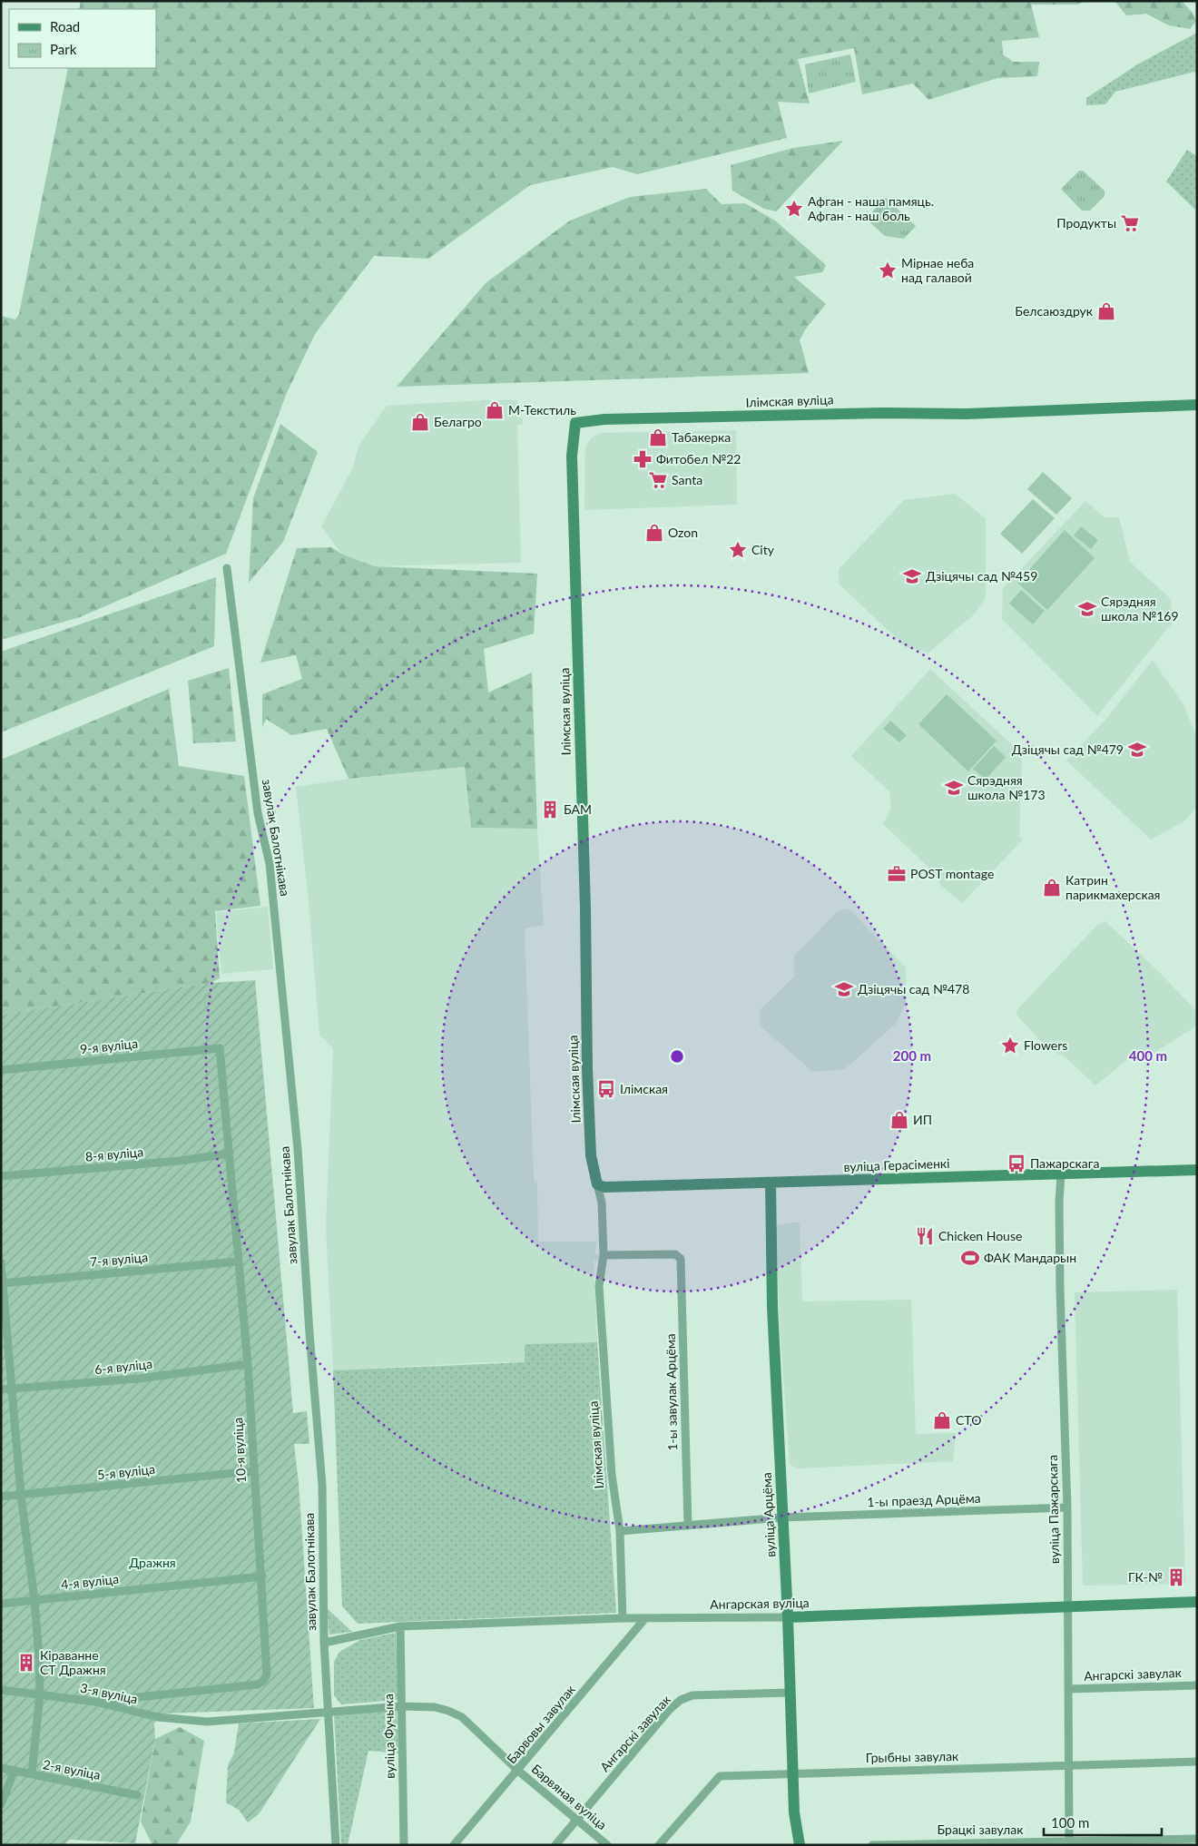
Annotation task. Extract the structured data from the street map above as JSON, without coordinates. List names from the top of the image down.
{
  "streets": {
    "street": [
      "Ілімская вуліца",
      "завулак Балотнікава",
      "9-я вуліца",
      "8-я вуліца",
      "вуліца Герасіменкі",
      "7-я вуліца",
      "6-я вуліца",
      "1-ы завулак Арцёма",
      "10-я вуліца",
      "5-я вуліца",
      "1-ы праезд Арцёма",
      "вуліца Пажарскага",
      "вуліца Арцёма",
      "4-я вуліца",
      "Ангарская вуліца",
      "Ангарскі завулак",
      "3-я вуліца",
      "Барвовы завулак",
      "вуліца Фучыка",
      "Грыбны завулак",
      "2-я вуліца",
      "Барвяная вуліца",
      "Брацкі завулак"
    ]
  },
  "crossings": [
    ["Ілімская вуліца", "вуліца Герасіменкі"],
    ["Ілімская вуліца", "1-ы завулак Арцёма"],
    ["Ілімская вуліца", "Ангарская вуліца"],
    ["завулак Балотнікава", "Ангарская вуліца"],
    ["завулак Балотнікава", "3-я вуліца"],
    ["завулак Балотнікава", "Барвяная вуліца"],
    ["9-я вуліца", "10-я вуліца"],
    ["8-я вуліца", "10-я вуліца"],
    ["вуліца Герасіменкі", "вуліца Пажарскага"],
    ["вуліца Герасіменкі", "вуліца Арцёма"],
    ["7-я вуліца", "10-я вуліца"],
    ["6-я вуліца", "10-я вуліца"],
    ["10-я вуліца", "5-я вуліца"],
    ["10-я вуліца", "4-я вуліца"],
    ["10-я вуліца", "3-я вуліца"],
    ["1-ы праезд Арцёма", "вуліца Пажарскага"],
    ["1-ы праезд Арцёма", "вуліца Арцёма"],
    ["вуліца Пажарскага", "Ангарская вуліца"],
    ["вуліца Пажарскага", "Ангарскі завулак"],
    ["вуліца Пажарскага", "Грыбны завулак"],
    ["вуліца Пажарскага", "Брацкі завулак"],
    ["вуліца Арцёма", "Ангарская вуліца"],
    ["вуліца Арцёма", "Ангарскі завулак"],
    ["вуліца Арцёма", "Грыбны завулак"],
    ["Ангарская вуліца", "Барвовы завулак"],
    ["Ангарская вуліца", "вуліца Фучыка"],
    ["Ангарскі завулак", "Барвяная вуліца"],
    ["3-я вуліца", "Барвяная вуліца"],
    ["Барвовы завулак", "Барвяная вуліца"],
    ["вуліца Фучыка", "Барвяная вуліца"]
  ],
  "parks": ["Дражня"],
  "places": {
    "place": [
      "Афган - наша памяць. Афган - наш боль",
      "Мірнае неба над галавой",
      "City",
      "Flowers"
    ],
    "supermarket": ["Продукты", "Santa"],
    "shop": [
      "Белсаюздрук",
      "М-Текстиль",
      "Белагро",
      "Табакерка",
      "Ozon",
      "Катрин парикмахерская",
      "ИП",
      "СТО"
    ],
    "pharmacy": ["Фитобел №22"],
    "school or university": [
      "Дзіцячы сад №459",
      "Сярэдняя школа №169",
      "Дзіцячы сад №479",
      "Сярэдняя школа №173",
      "Дзіцячы сад №478"
    ],
    "building": ["БАМ", "ГК-№", "Кіраванне СТ Дражня"],
    "office": ["POST montage"],
    "bus stop": ["Ілімская", "Пажарскага"],
    "restaurant": ["Chicken House"],
    "sports": ["ФАК Мандарын"]
  },
  "legend": ["Road", "Park"],
  "scale_bar": "100 m",
  "rings": ["200 m", "400 m"]
}
